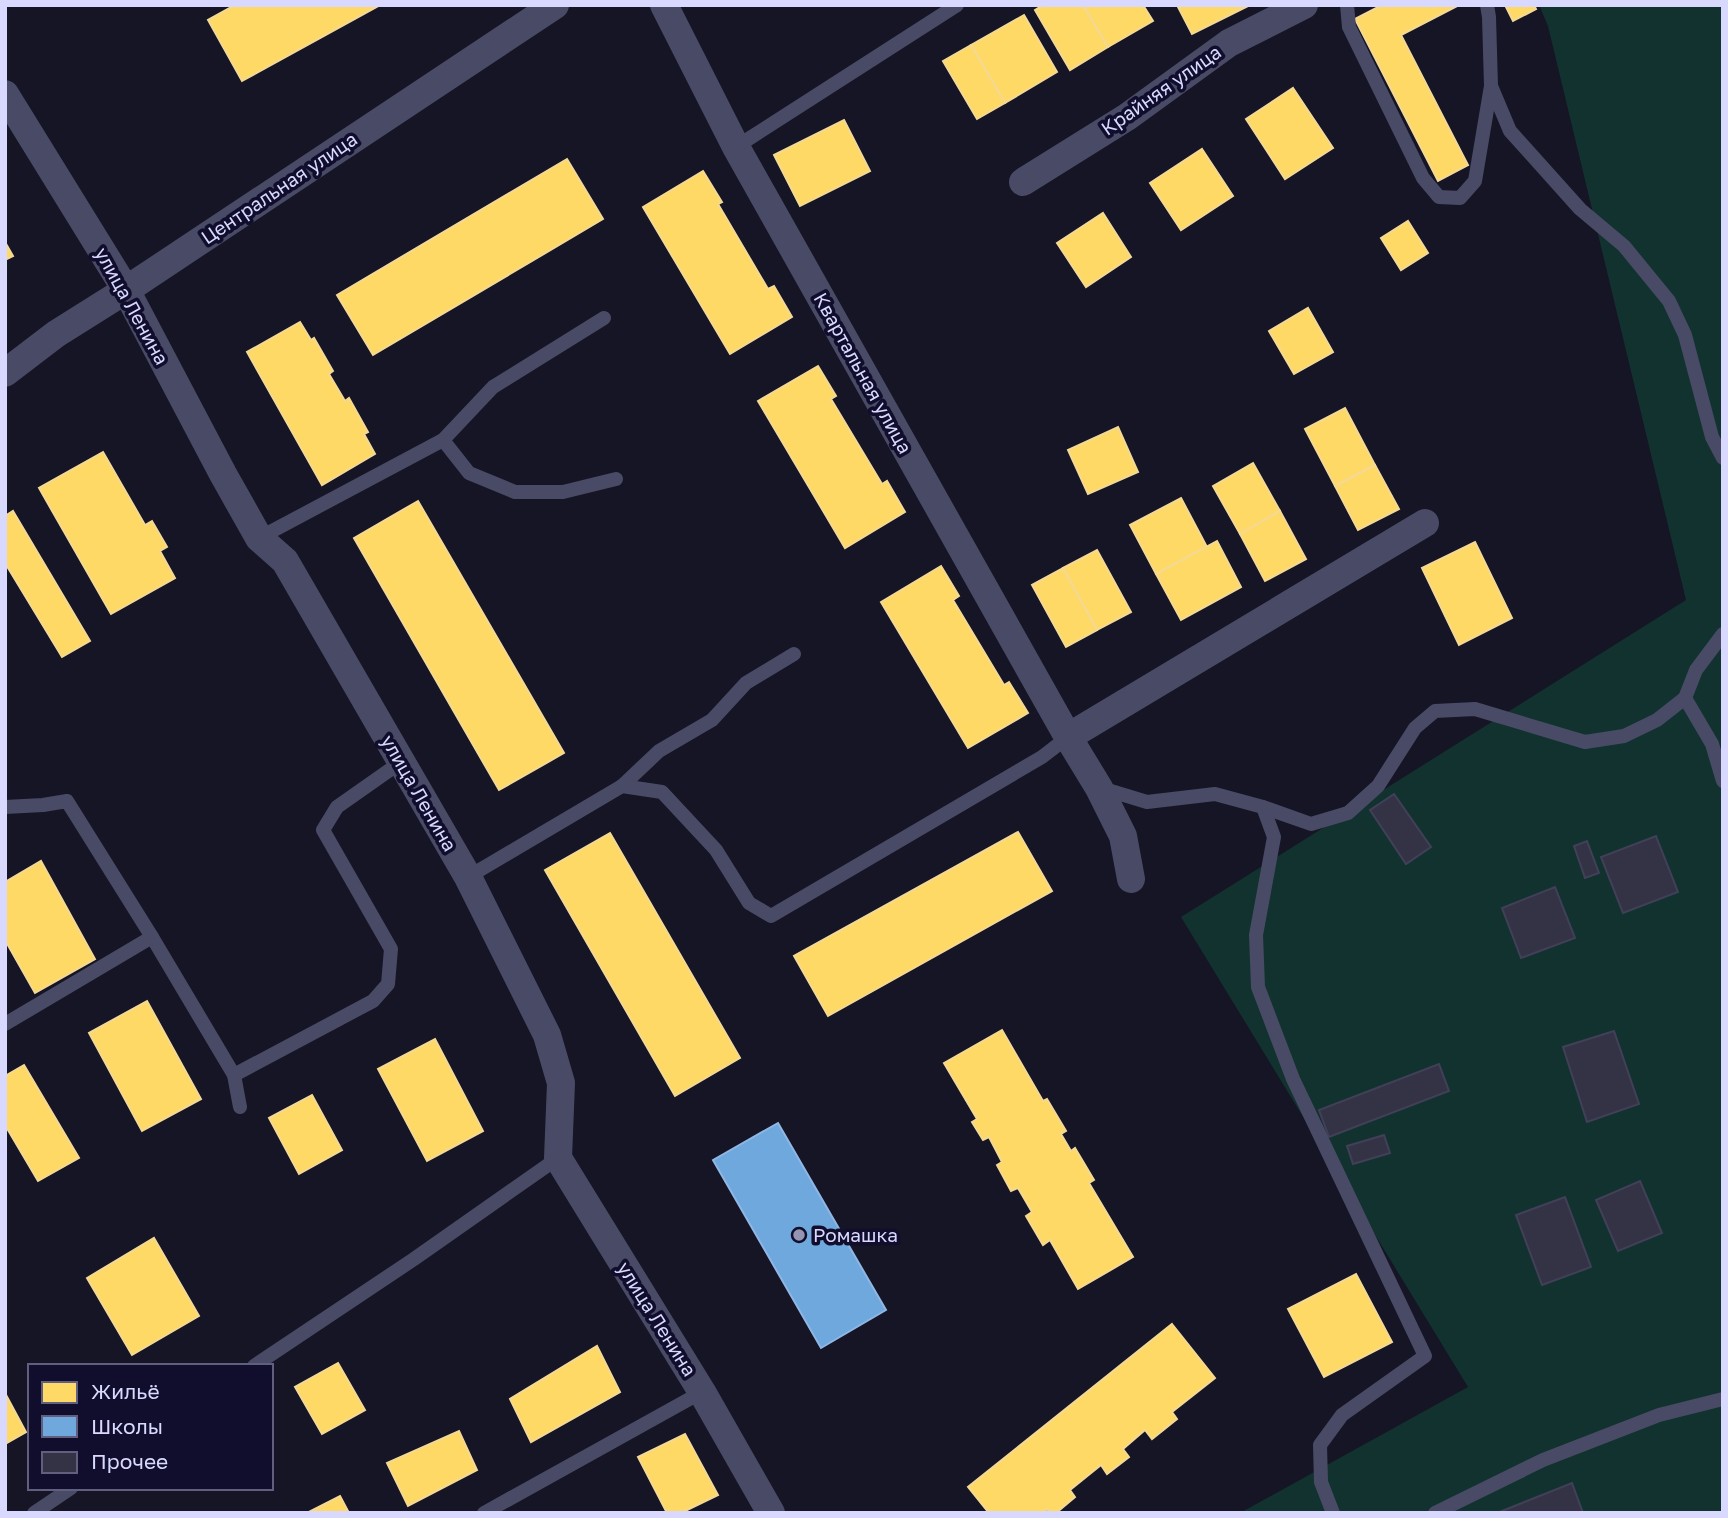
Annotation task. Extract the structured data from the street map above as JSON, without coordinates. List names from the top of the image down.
{
  "streets": {
    "street": [
      "Крайняя улица",
      "Центральная улица",
      "улица Ленина",
      "Квартальная улица"
    ]
  },
  "crossings": [
    ["Центральная улица", "улица Ленина"]
  ],
  "places": ["Ромашка"],
  "legend": ["Жильё", "Школы", "Прочее"]
}
